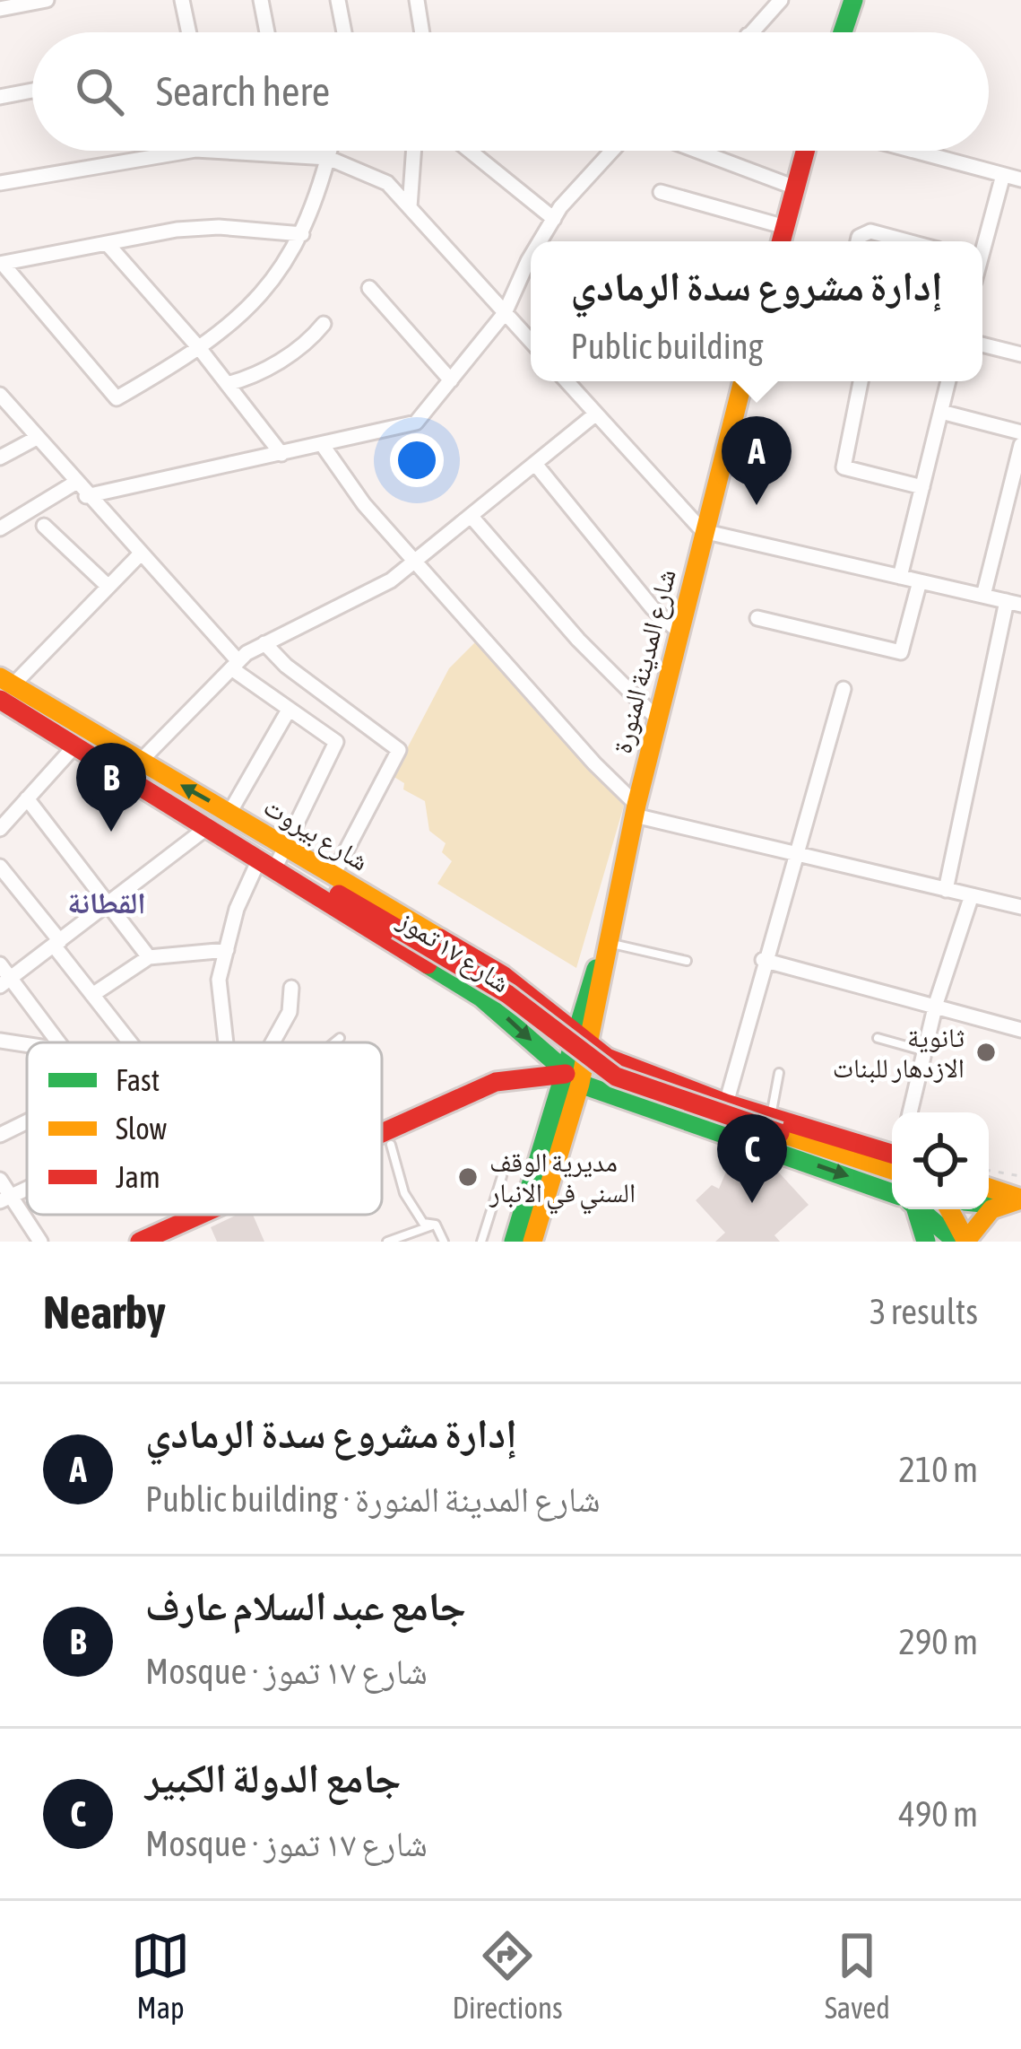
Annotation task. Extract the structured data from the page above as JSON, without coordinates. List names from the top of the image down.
{
  "streets": {
    "street": ["شارع المدينة المنورة", "شارع بيروت", "شارع ١٧ تموز"]
  },
  "crossings": [
    ["شارع بيروت", "شارع ١٧ تموز"]
  ],
  "districts": ["القطانة"],
  "places": ["ثانوية الازدهار للبنات", "مديرية الوقف السني في الانبار"],
  "legend": ["Fast", "Slow", "Jam"],
  "page": {
    "search": "Search here",
    "popup": ["إدارة مشروع سدة الرمادي", "Public building"],
    "pins": ["A", "B", "C"],
    "heading": ["Nearby", "3 results"],
    "list": [
      {
        "mark": "A",
        "name": "إدارة مشروع سدة الرمادي",
        "note": "Public building · شارع المدينة المنورة",
        "value": "210 m"
      },
      {
        "mark": "B",
        "name": "جامع عبد السلام عارف",
        "note": "Mosque · شارع ١٧ تموز",
        "value": "290 m"
      },
      {
        "mark": "C",
        "name": "جامع الدولة الكبير",
        "note": "Mosque · شارع ١٧ تموز",
        "value": "490 m"
      }
    ],
    "nav": ["Map", "Directions", "Saved"]
  }
}
